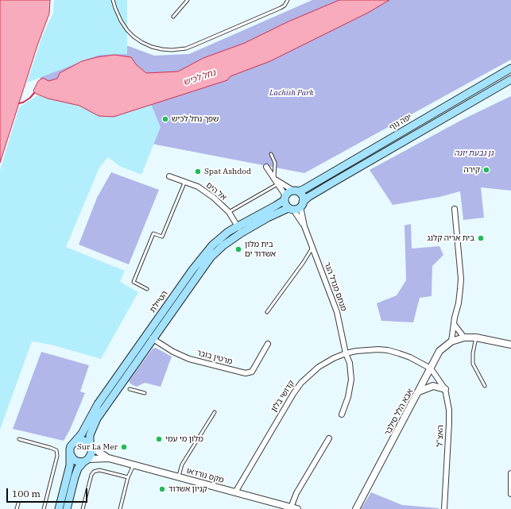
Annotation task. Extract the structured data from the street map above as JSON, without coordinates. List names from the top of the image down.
{
  "streets": {
    "main road": ["יפה נוף", "הטיילת"],
    "street": [
      "אל הים",
      "מנחם מנדל הגר",
      "מרטין בובר",
      "קדושי בלזן",
      "אבא הלל סילבר",
      "האצ\"ל",
      "מקס נורדאו"
    ]
  },
  "crossings": [
    ["יפה נוף", "הטיילת"],
    ["אל הים", "הטיילת"],
    ["מנחם מנדל הגר", "קדושי בלזן"],
    ["הטיילת", "מרטין בובר"],
    ["הטיילת", "מקס נורדאו"],
    ["קדושי בלזן", "אבא הלל סילבר"],
    ["קדושי בלזן", "האצ\"ל"],
    ["קדושי בלזן", "מקס נורדאו"],
    ["אבא הלל סילבר", "האצ\"ל"]
  ],
  "water": ["נחל לכיש"],
  "parks": ["Lachish Park", "גן גבעת יונה"],
  "places": [
    "שפך נחל לכיש",
    "קירה",
    "Spat Ashdod",
    "בית אריה קלנג",
    "בית מלון אשדוד ים",
    "מלון מי עמי",
    "Sur La Mer",
    "קניון אשדוד"
  ],
  "scale_bar": "100 m"
}
